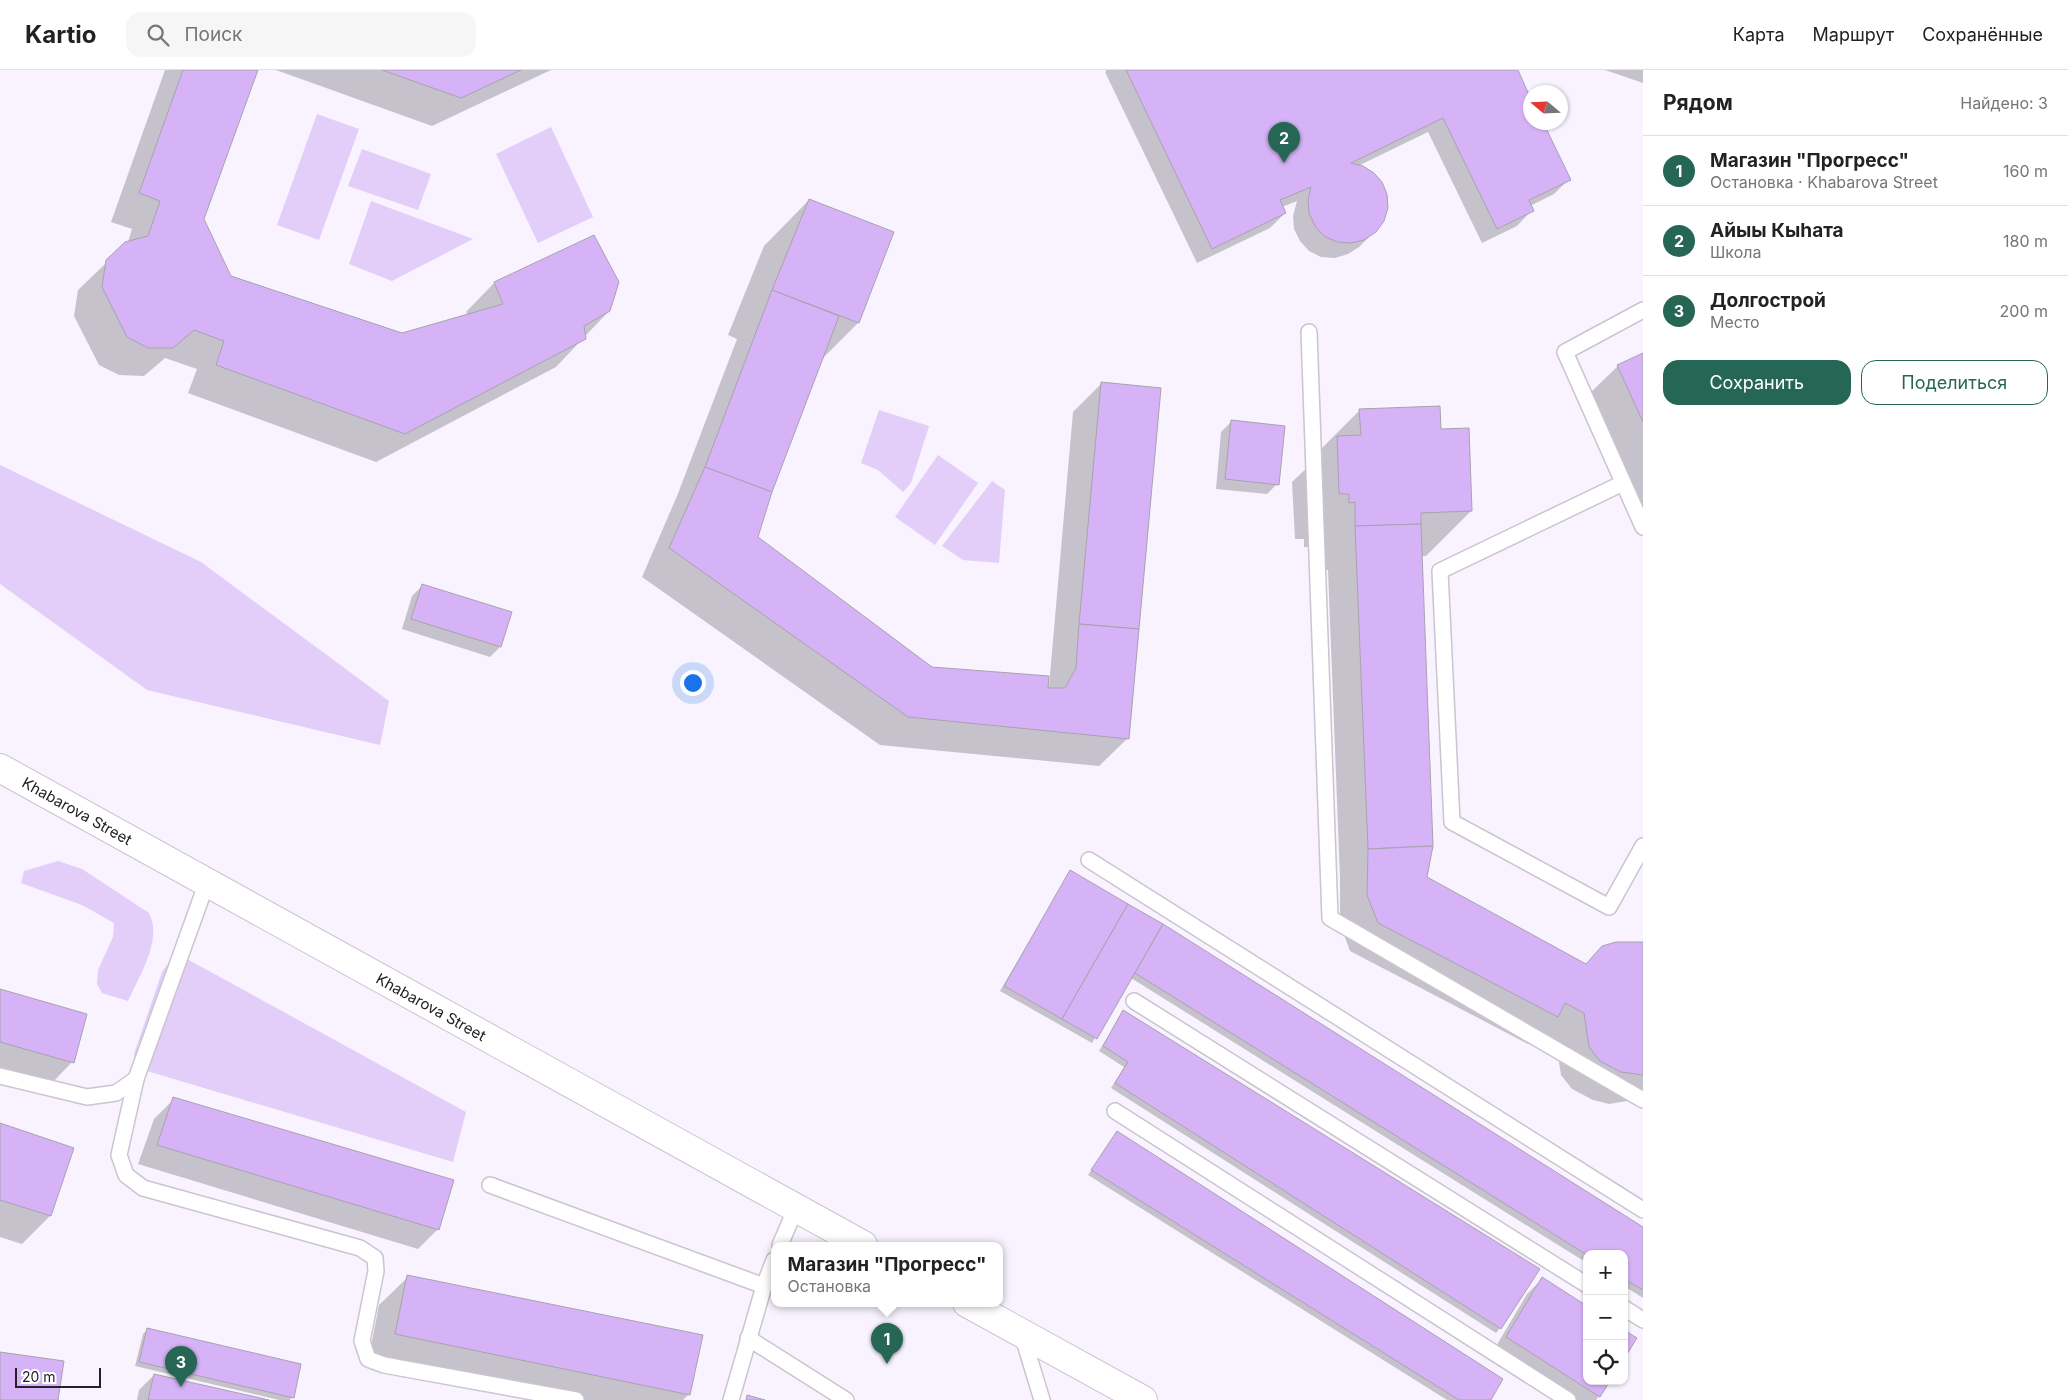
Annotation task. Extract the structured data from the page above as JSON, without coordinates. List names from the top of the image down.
{
  "streets": {
    "main road": ["Khabarova Street"]
  },
  "scale_bar": "20 m",
  "north": "left",
  "page": {
    "header": "Kartio",
    "search": "Поиск",
    "nav": ["Карта", "Маршрут", "Сохранённые"],
    "heading": ["Рядом", "Найдено: 3"],
    "pins": ["2", "1", "3"],
    "list": [
      {
        "mark": "1",
        "name": "Магазин \"Прогресс\"",
        "note": "Остановка · Khabarova Street",
        "value": "160 m"
      },
      {
        "mark": "2",
        "name": "Айыы Кыhата",
        "note": "Школа",
        "value": "180 m"
      },
      {
        "mark": "3",
        "name": "Долгострой",
        "note": "Место",
        "value": "200 m"
      }
    ],
    "buttons": ["Сохранить", "Поделиться"],
    "popup": ["Магазин \"Прогресс\"", "Остановка"],
    "map_buttons": ["+", "−"],
    "scale": "20 m"
  }
}
